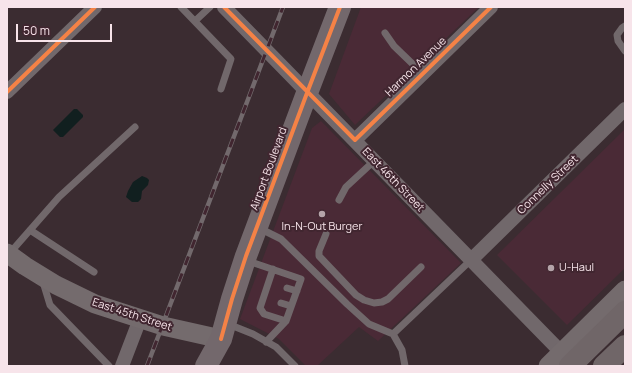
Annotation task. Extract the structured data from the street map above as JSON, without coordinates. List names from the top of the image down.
{
  "streets": {
    "main road": ["Airport Boulevard", "East 45th Street"],
    "street": ["Harmon Avenue", "East 46th Street", "Connelly Street"]
  },
  "crossings": [
    ["Harmon Avenue", "East 46th Street"],
    ["Airport Boulevard", "East 46th Street"],
    ["Airport Boulevard", "East 45th Street"],
    ["East 46th Street", "Connelly Street"]
  ],
  "places": ["In-N-Out Burger", "U-Haul"],
  "scale_bar": "50 m"
}
